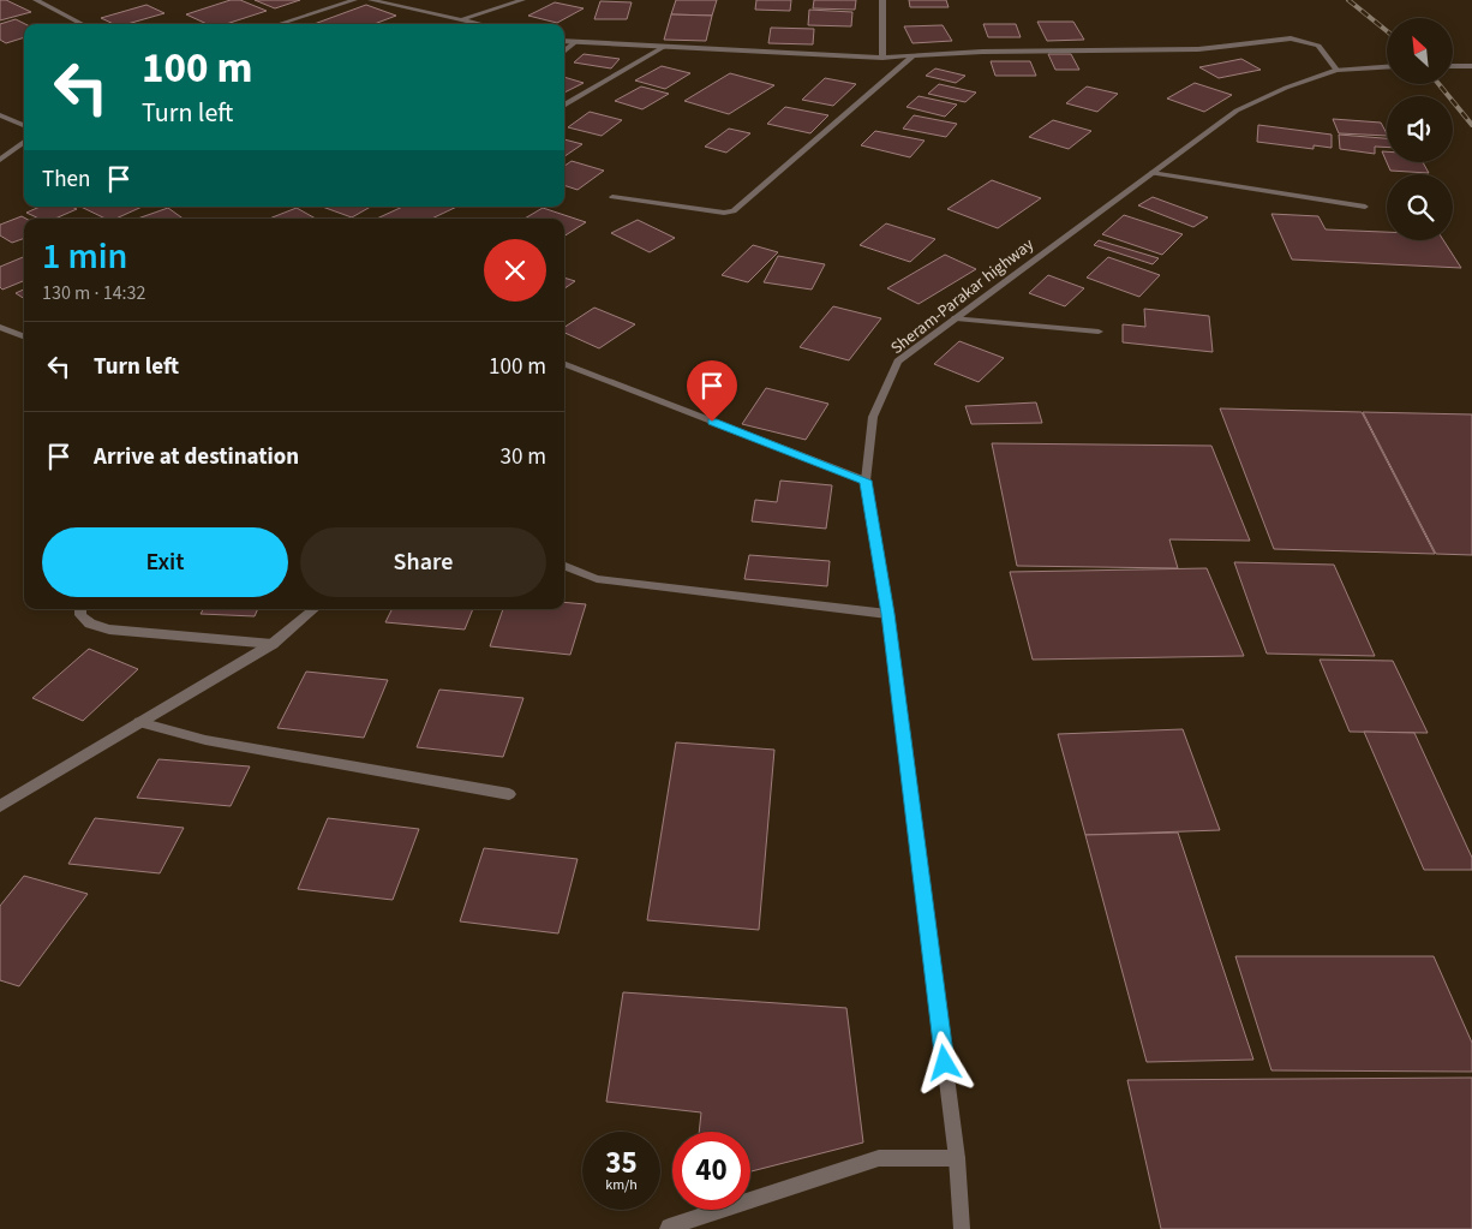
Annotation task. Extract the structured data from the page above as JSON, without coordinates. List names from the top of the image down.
{
  "streets": {
    "street": ["Sheram-Parakar highway"]
  },
  "north": "top left",
  "page": {
    "turn": ["100 m", "Turn left"],
    "then": "Then",
    "heading": ["1 min", "130 m · 14:32"],
    "list": [
      {
        "name": "Turn left",
        "value": "100 m"
      },
      {
        "name": "Arrive at destination",
        "value": "30 m"
      }
    ],
    "buttons": ["Exit", "Share"],
    "speed": "35 km/h",
    "limit": "40"
  }
}
